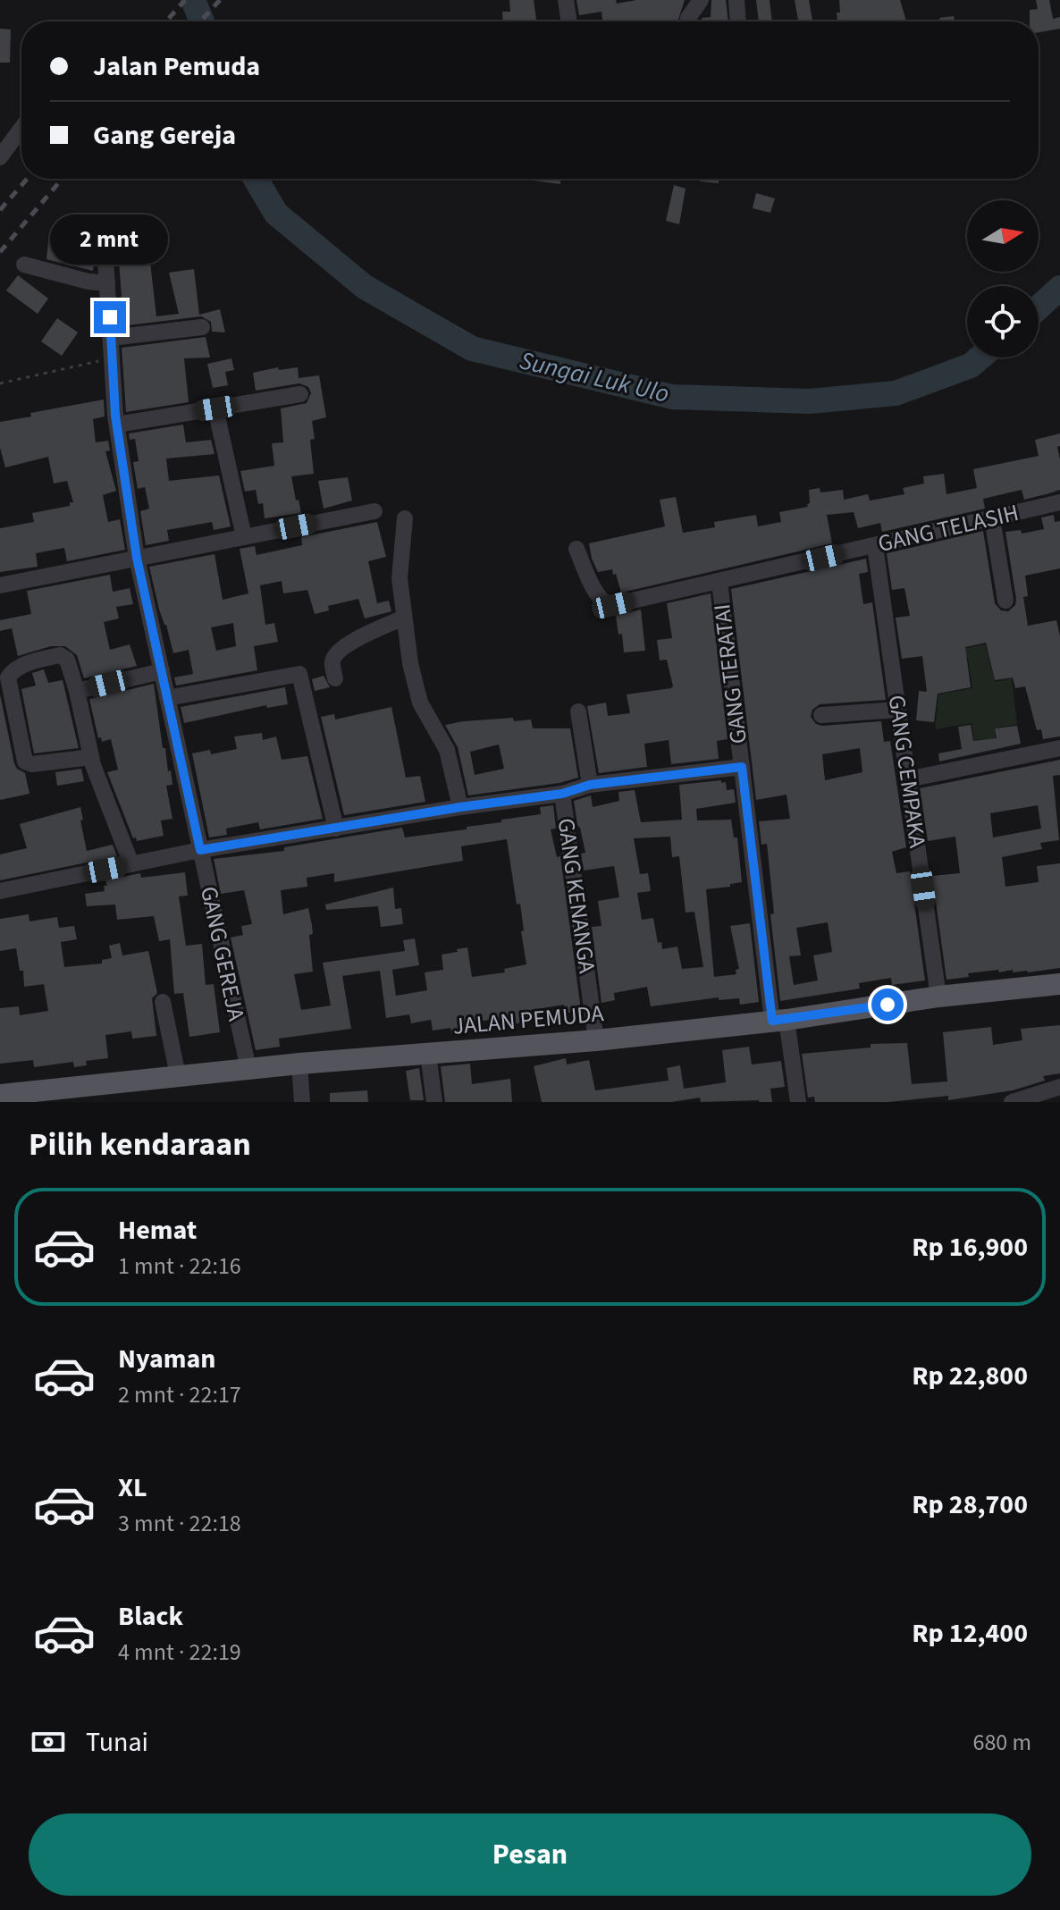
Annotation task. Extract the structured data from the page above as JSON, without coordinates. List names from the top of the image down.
{
  "streets": {
    "main road": ["JALAN PEMUDA"],
    "street": [
      "GANG TELASIH",
      "GANG TERATAI",
      "GANG CEMPAKA",
      "GANG KENANGA",
      "GANG GEREJA"
    ]
  },
  "crossings": [
    ["GANG TELASIH", "GANG TERATAI"],
    ["GANG TELASIH", "GANG CEMPAKA"],
    ["GANG TERATAI", "JALAN PEMUDA"],
    ["GANG CEMPAKA", "JALAN PEMUDA"],
    ["GANG KENANGA", "JALAN PEMUDA"],
    ["GANG GEREJA", "JALAN PEMUDA"]
  ],
  "water": ["Sungai Luk Ulo"],
  "north": "right",
  "page": {
    "banner": ["Jalan Pemuda", "Gang Gereja"],
    "bubble": "2 mnt",
    "heading": "Pilih kendaraan",
    "list": [
      {
        "name": "Hemat",
        "note": "1 mnt · 22:16",
        "value": "Rp 16,900"
      },
      {
        "name": "Nyaman",
        "note": "2 mnt · 22:17",
        "value": "Rp 22,800"
      },
      {
        "name": "XL",
        "note": "3 mnt · 22:18",
        "value": "Rp 28,700"
      },
      {
        "name": "Black",
        "note": "4 mnt · 22:19",
        "value": "Rp 12,400"
      }
    ],
    "pay": ["Tunai", "680 m"],
    "buttons": "Pesan"
  }
}
